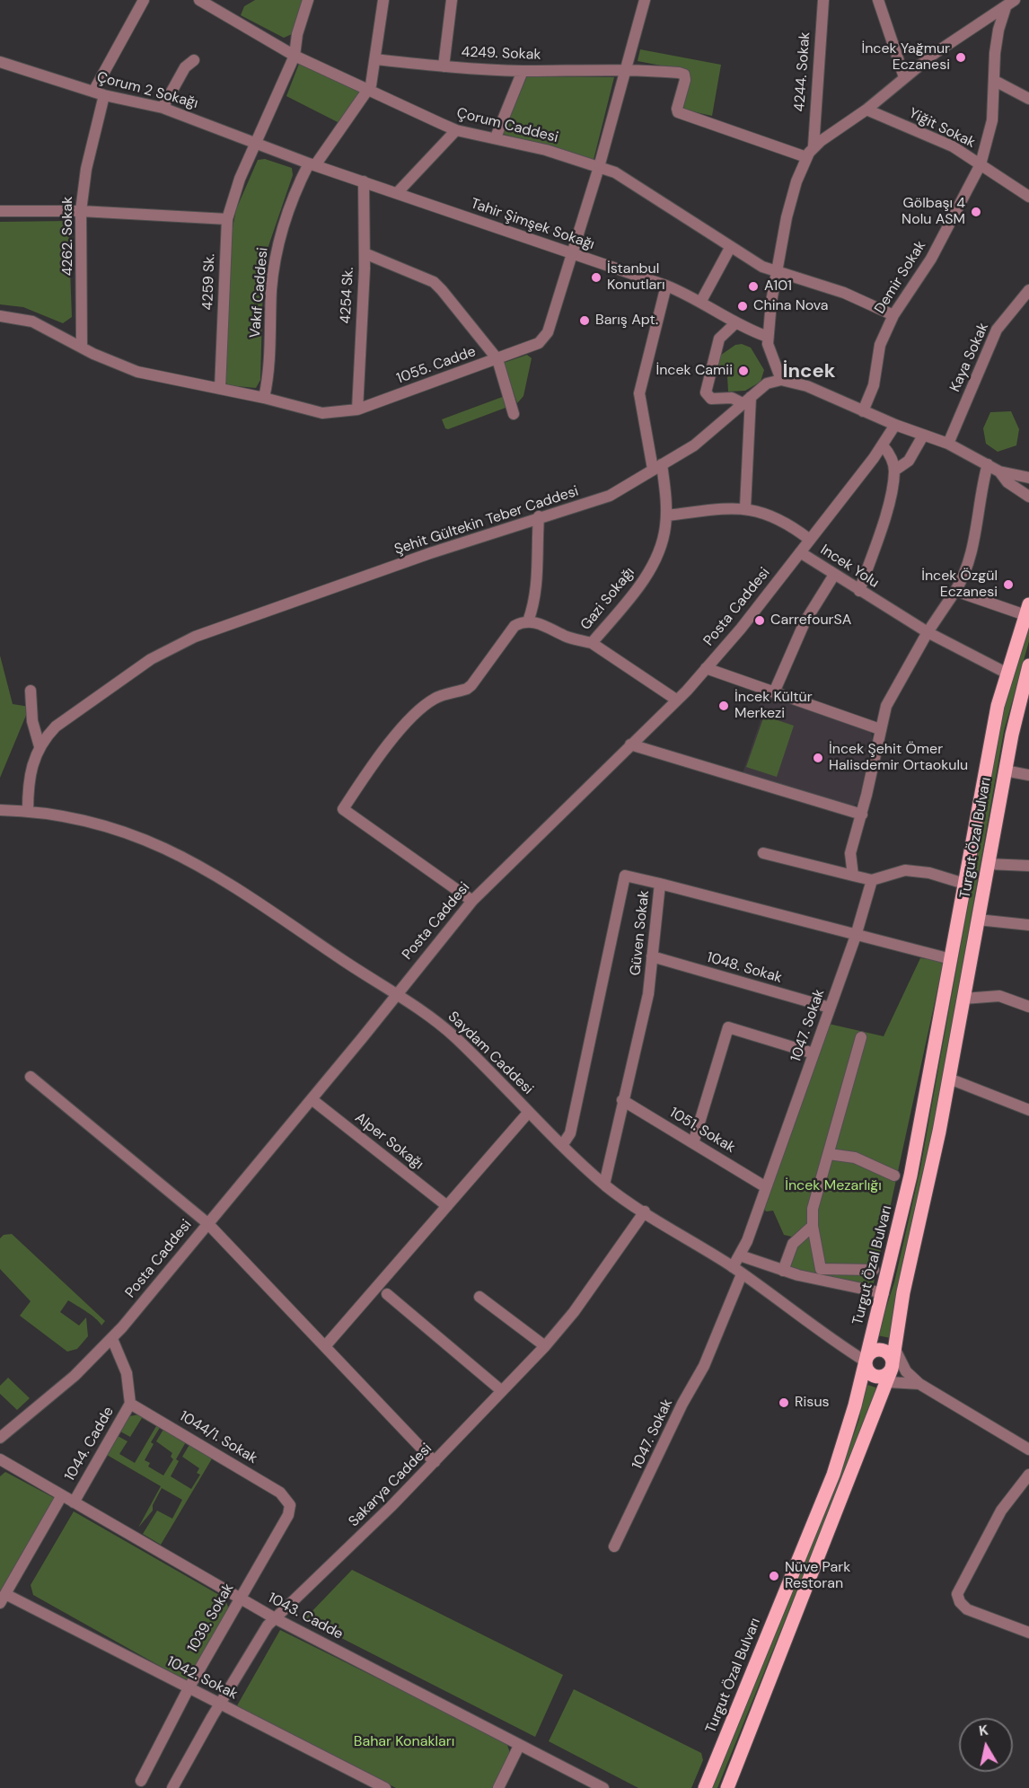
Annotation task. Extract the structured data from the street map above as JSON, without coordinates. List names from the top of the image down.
{
  "streets": {
    "main road": ["Turgut Özal Bulvarı"],
    "street": [
      "4249. Sokak",
      "4244. Sokak",
      "Çorum 2 Sokağı",
      "Çorum Caddesi",
      "Yiğit Sokak",
      "Tahir Şimşek Sokağı",
      "4262. Sokak",
      "Demir Sokak",
      "4259 Sk.",
      "Vakıf Caddesi",
      "4254 Sk.",
      "Kaya Sokak",
      "1055. Cadde",
      "Şehit Gültekin Teber Caddesi",
      "Incek Yolu",
      "Gazi Sokağı",
      "Posta Caddesi",
      "Güven Sokak",
      "1048. Sokak",
      "1047. Sokak",
      "Saydam Caddesi",
      "1051. Sokak",
      "Alper Sokağı",
      "1044/1. Sokak",
      "1044. Cadde",
      "Sakarya Caddesi",
      "1043. Cadde",
      "1039. Sokak",
      "1042. Sokak"
    ]
  },
  "crossings": [
    ["4249. Sokak", "Vakıf Caddesi"],
    ["4249. Sokak", "1055. Cadde"],
    ["Çorum 2 Sokağı", "Tahir Şimşek Sokağı"],
    ["Çorum 2 Sokağı", "4262. Sokak"],
    ["Çorum 2 Sokağı", "4259 Sk."],
    ["Çorum 2 Sokağı", "Vakıf Caddesi"],
    ["Çorum Caddesi", "Demir Sokak"],
    ["Çorum Caddesi", "4259 Sk."],
    ["Çorum Caddesi", "Vakıf Caddesi"],
    ["Çorum Caddesi", "1055. Cadde"],
    ["Yiğit Sokak", "Demir Sokak"],
    ["Tahir Şimşek Sokağı", "Vakıf Caddesi"],
    ["Tahir Şimşek Sokağı", "4254 Sk."],
    ["Tahir Şimşek Sokağı", "1055. Cadde"],
    ["Tahir Şimşek Sokağı", "Gazi Sokağı"],
    ["4262. Sokak", "1055. Cadde"],
    ["4259 Sk.", "1055. Cadde"],
    ["Vakıf Caddesi", "1055. Cadde"],
    ["4254 Sk.", "1055. Cadde"],
    ["Şehit Gültekin Teber Caddesi", "Gazi Sokağı"],
    ["Şehit Gültekin Teber Caddesi", "Saydam Caddesi"],
    ["Incek Yolu", "Posta Caddesi"],
    ["Incek Yolu", "Turgut Özal Bulvarı"],
    ["Posta Caddesi", "Saydam Caddesi"],
    ["Posta Caddesi", "Alper Sokağı"],
    ["Posta Caddesi", "1044. Cadde"],
    ["Turgut Özal Bulvarı", "Güven Sokak"],
    ["Turgut Özal Bulvarı", "Saydam Caddesi"],
    ["Güven Sokak", "1048. Sokak"],
    ["Güven Sokak", "1047. Sokak"],
    ["Güven Sokak", "Saydam Caddesi"],
    ["Güven Sokak", "1051. Sokak"],
    ["1048. Sokak", "1047. Sokak"],
    ["1047. Sokak", "Saydam Caddesi"],
    ["1047. Sokak", "1051. Sokak"],
    ["Saydam Caddesi", "Sakarya Caddesi"],
    ["1044/1. Sokak", "1044. Cadde"],
    ["1044/1. Sokak", "1039. Sokak"],
    ["1044. Cadde", "1043. Cadde"],
    ["1044. Cadde", "1042. Sokak"],
    ["Sakarya Caddesi", "1043. Cadde"],
    ["Sakarya Caddesi", "1042. Sokak"],
    ["1043. Cadde", "1039. Sokak"],
    ["1039. Sokak", "1042. Sokak"]
  ],
  "districts": ["İncek"],
  "parks": ["İncek Mezarlığı", "Bahar Konakları"],
  "places": [
    "İncek Yağmur Eczanesi",
    "Gölbaşı 4 Nolu ASM",
    "İstanbul Konutları",
    "A101",
    "China Nova",
    "Barış Apt.",
    "İncek Camii",
    "İncek Özgül Eczanesi",
    "CarrefourSA",
    "İncek Kültür Merkezi",
    "İncek Şehit Ömer Halisdemir Ortaokulu",
    "Risus",
    "Nüve Park Restoran"
  ],
  "north": "top"
}
